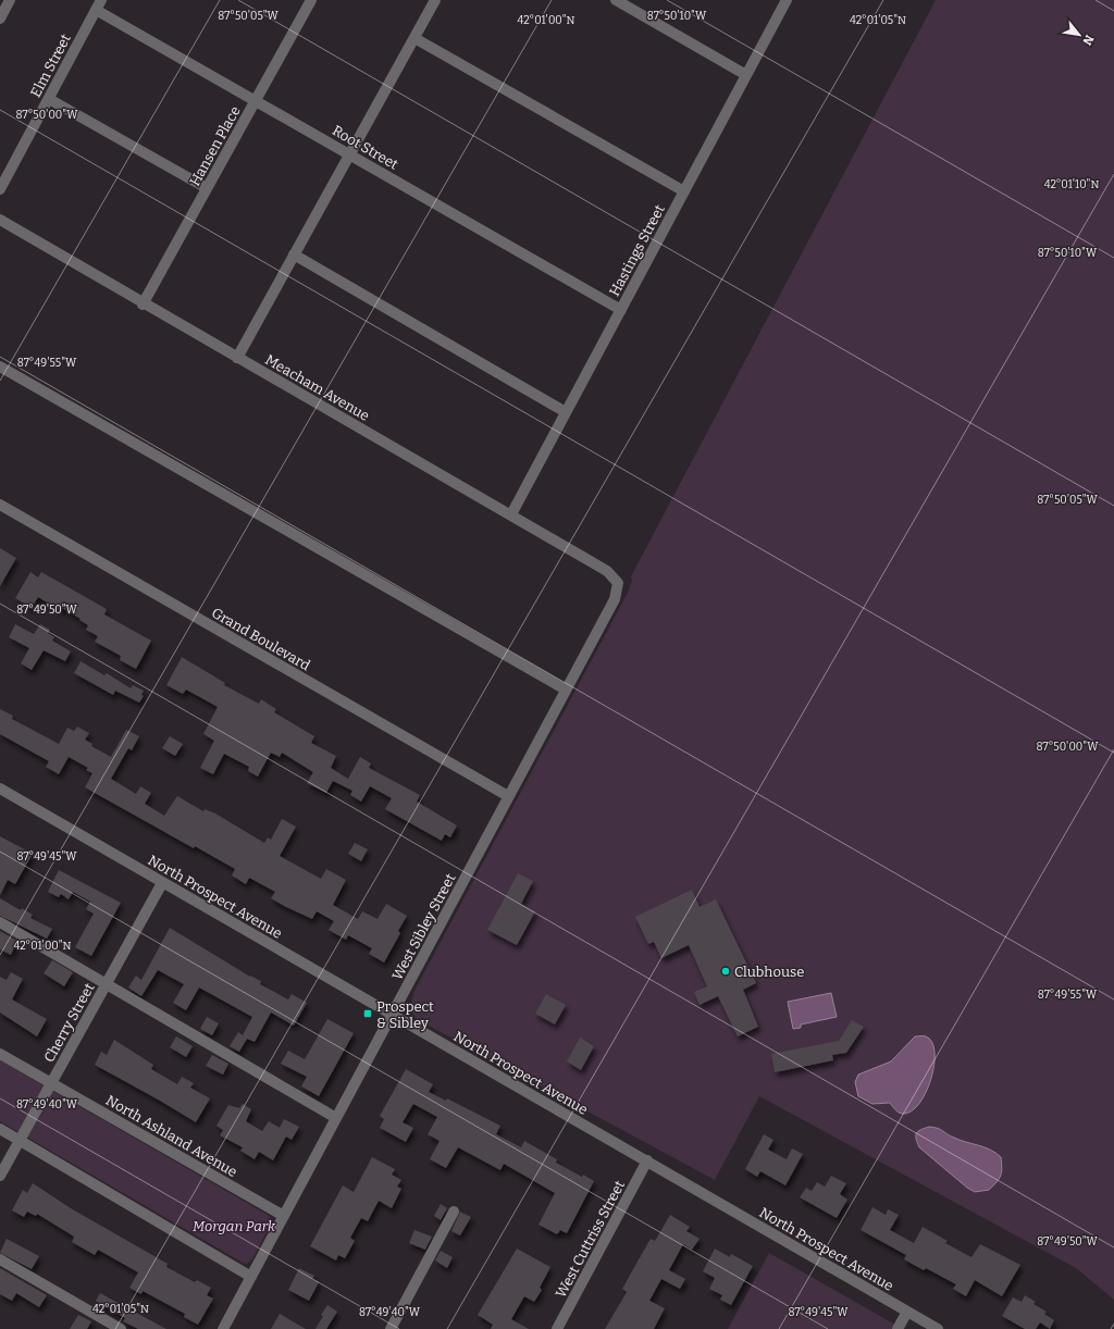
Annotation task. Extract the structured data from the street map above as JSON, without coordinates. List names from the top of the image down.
{
  "streets": {
    "street": [
      "Elm Street",
      "Hansen Place",
      "Root Street",
      "Hastings Street",
      "Meacham Avenue",
      "Grand Boulevard",
      "North Prospect Avenue",
      "West Sibley Street",
      "Cherry Street",
      "North Ashland Avenue",
      "West Cuttriss Street"
    ]
  },
  "crossings": [
    ["Elm Street", "Root Street"],
    ["Hansen Place", "Root Street"],
    ["Hansen Place", "Meacham Avenue"],
    ["Root Street", "Hastings Street"],
    ["Hastings Street", "Meacham Avenue"],
    ["Meacham Avenue", "West Sibley Street"],
    ["Grand Boulevard", "West Sibley Street"],
    ["North Prospect Avenue", "West Sibley Street"],
    ["North Prospect Avenue", "Cherry Street"],
    ["North Prospect Avenue", "West Cuttriss Street"],
    ["West Sibley Street", "North Ashland Avenue"],
    ["Cherry Street", "North Ashland Avenue"]
  ],
  "parks": ["Morgan Park"],
  "places": {
    "other": ["Clubhouse"],
    "transit": ["Prospect & Sibley"]
  },
  "north": "bottom right",
  "coordinates": [
    "87°50'05\"W",
    "87°50'10\"W",
    "42°01'00\"N",
    "42°01'05\"N",
    "87°50'00\"W",
    "42°01'10\"N",
    "87°49'55\"W",
    "87°49'50\"W",
    "87°49'45\"W",
    "87°49'40\"W"
  ]
}
